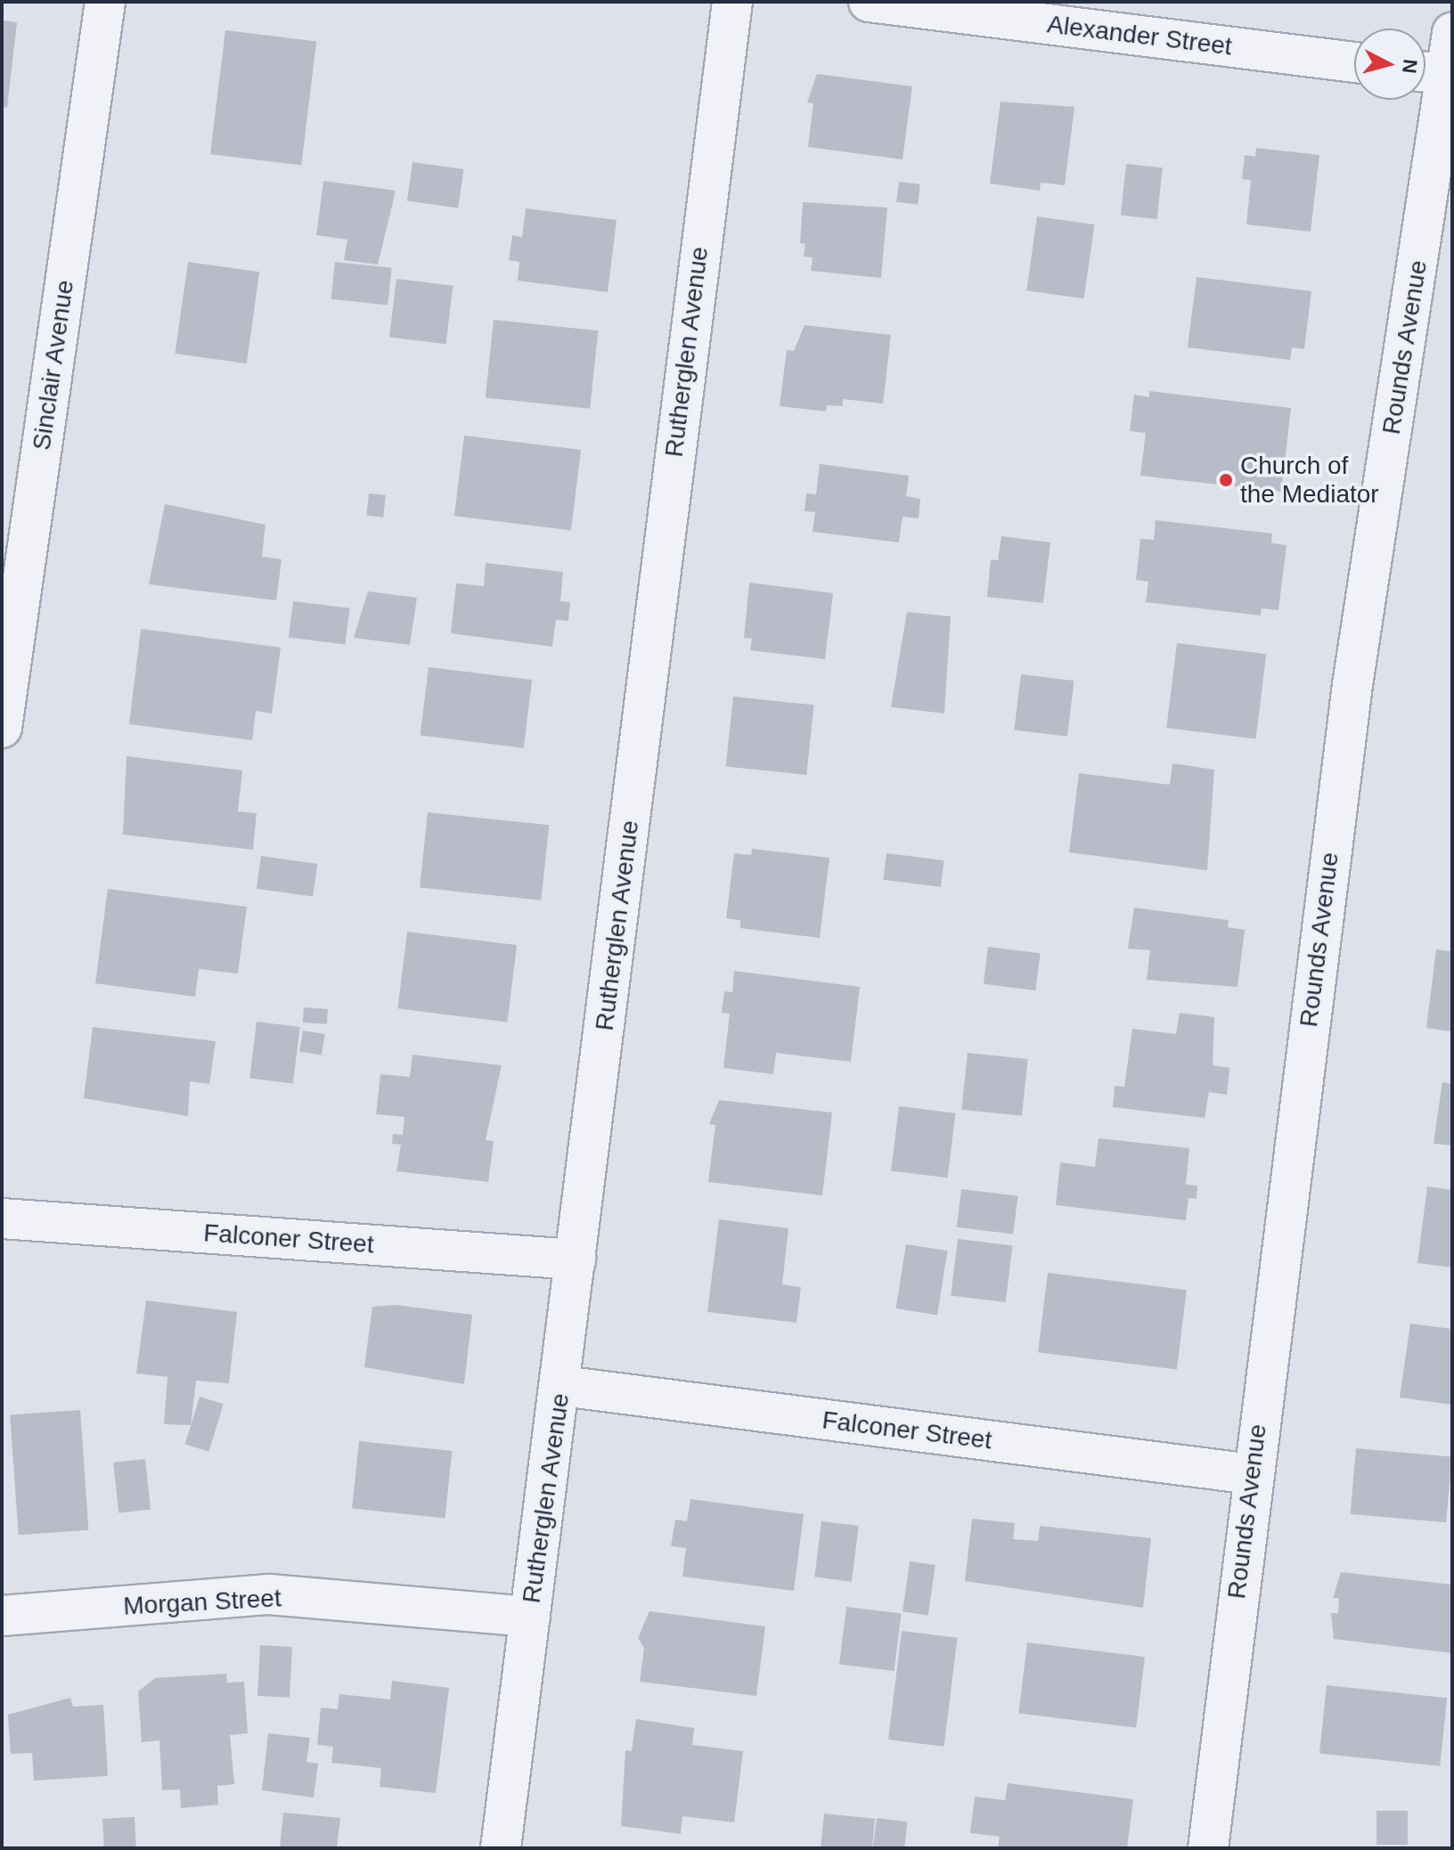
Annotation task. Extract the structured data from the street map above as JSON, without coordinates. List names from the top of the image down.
{
  "streets": {
    "street": [
      "Alexander Street",
      "Rounds Avenue",
      "Rutherglen Avenue",
      "Sinclair Avenue",
      "Falconer Street",
      "Morgan Street"
    ]
  },
  "crossings": [
    ["Rounds Avenue", "Falconer Street"],
    ["Rutherglen Avenue", "Falconer Street"],
    ["Rutherglen Avenue", "Morgan Street"]
  ],
  "places": ["Church of the Mediator"],
  "north": "right"
}
